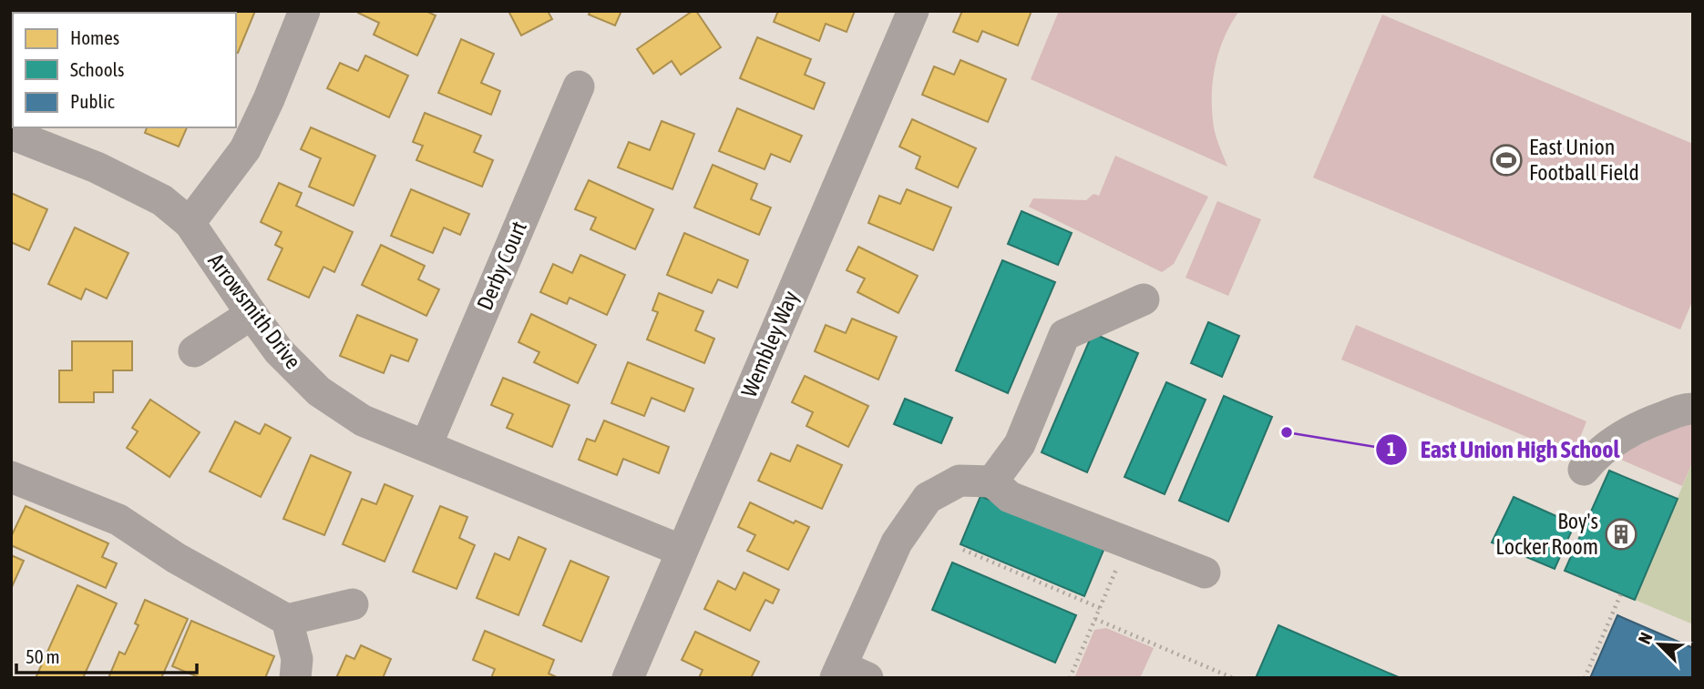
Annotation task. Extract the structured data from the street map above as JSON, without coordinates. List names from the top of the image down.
{
  "streets": {
    "street": ["Derby Court", "Arrowsmith Drive", "Wembley Way"]
  },
  "crossings": [
    ["Derby Court", "Arrowsmith Drive"],
    ["Arrowsmith Drive", "Wembley Way"]
  ],
  "places": {
    "sports": ["East Union Football Field"],
    "other": ["East Union High School"],
    "building": ["Boy's Locker Room"]
  },
  "legend": ["Homes", "Schools", "Public"],
  "scale_bar": "50 m",
  "north": "top left"
}
